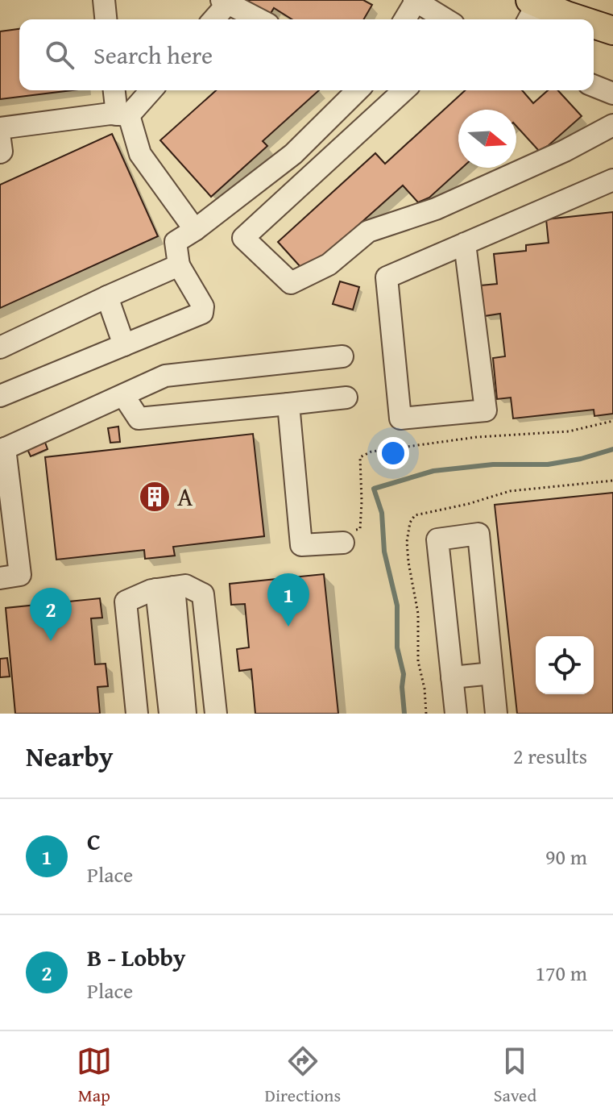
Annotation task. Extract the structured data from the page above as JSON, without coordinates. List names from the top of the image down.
{
  "places": {
    "building": ["A"]
  },
  "north": "right",
  "page": {
    "search": "Search here",
    "pins": ["1", "2"],
    "heading": ["Nearby", "2 results"],
    "list": [
      {
        "mark": "1",
        "name": "C",
        "note": "Place",
        "value": "90 m"
      },
      {
        "mark": "2",
        "name": "B - Lobby",
        "note": "Place",
        "value": "170 m"
      }
    ],
    "nav": ["Map", "Directions", "Saved"]
  }
}
